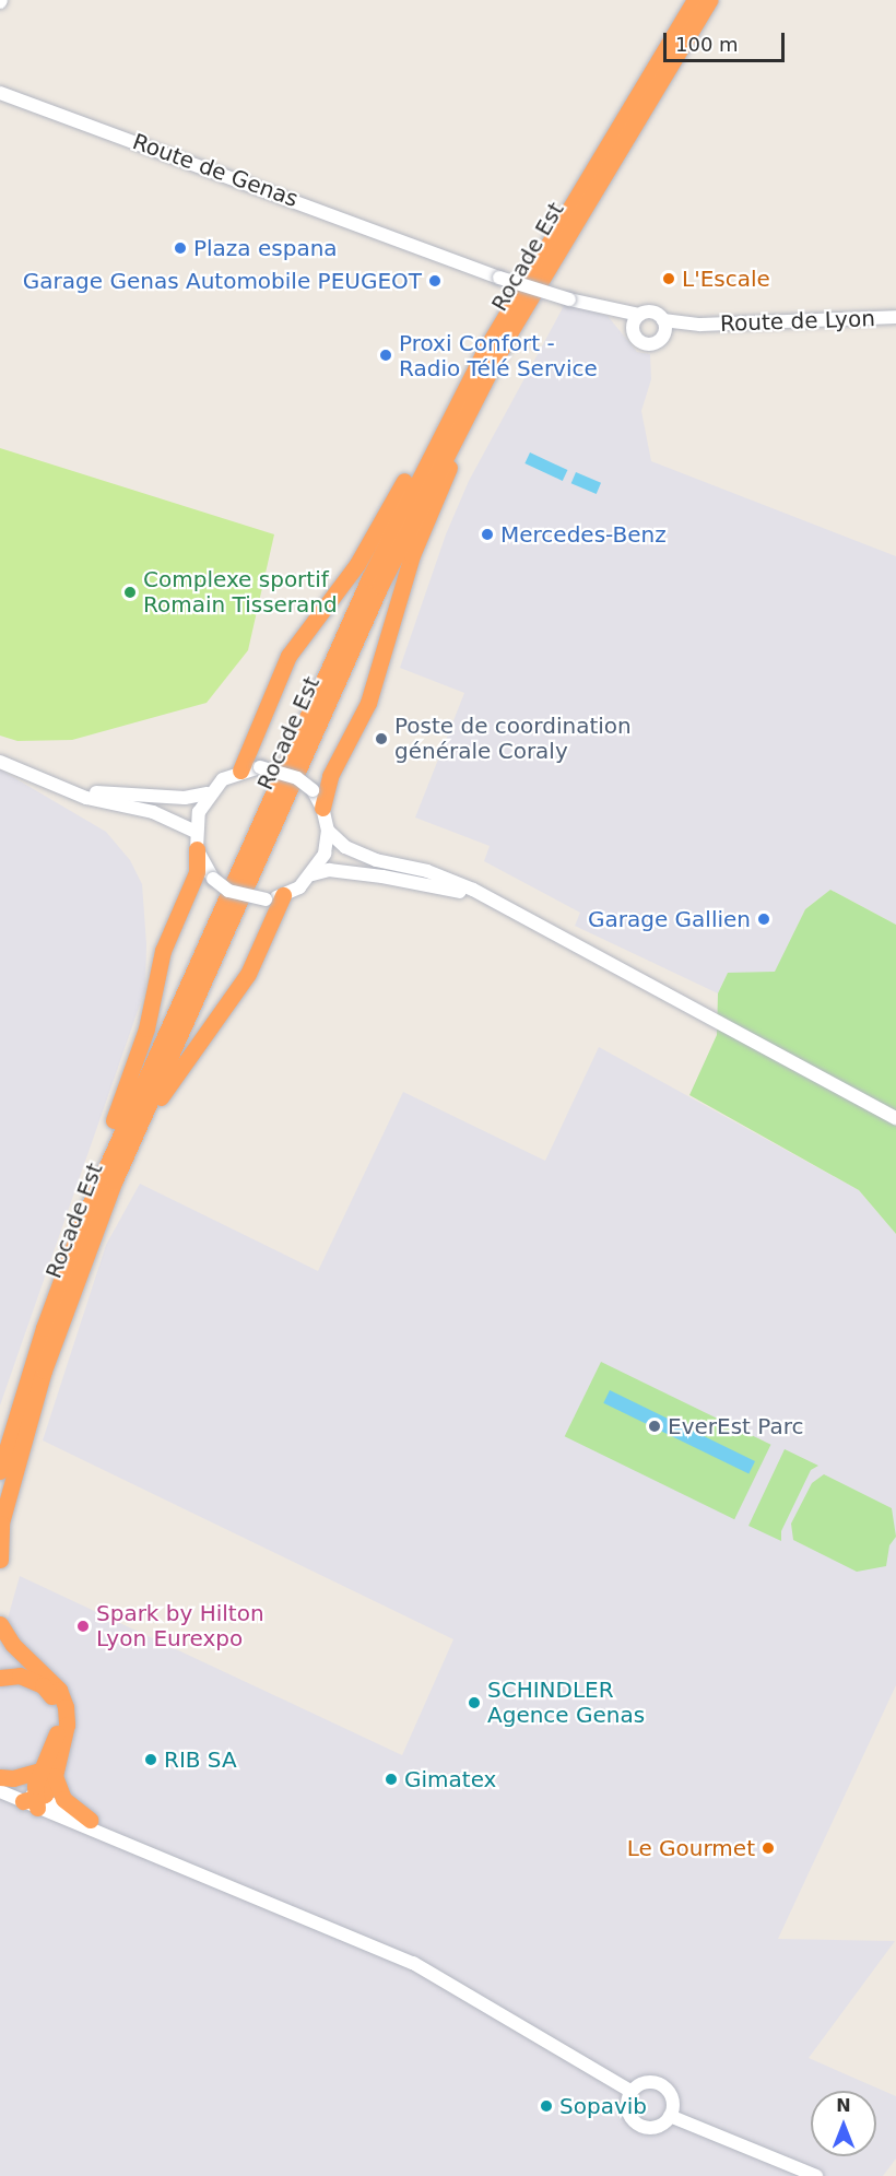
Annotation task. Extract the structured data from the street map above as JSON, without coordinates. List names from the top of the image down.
{
  "streets": {
    "highway": ["Rocade Est"],
    "street": ["Route de Genas", "Route de Lyon"]
  },
  "places": [
    "Plaza espana",
    "L'Escale",
    "Garage Genas Automobile PEUGEOT",
    "Proxi Confort - Radio Télé Service",
    "Mercedes-Benz",
    "Complexe sportif Romain Tisserand",
    "Poste de coordination générale Coraly",
    "Garage Gallien",
    "EverEst Parc",
    "Spark by Hilton Lyon Eurexpo",
    "SCHINDLER Agence Genas",
    "RIB SA",
    "Gimatex",
    "Le Gourmet",
    "Sopavib"
  ],
  "scale_bar": "100 m",
  "north": "top"
}
